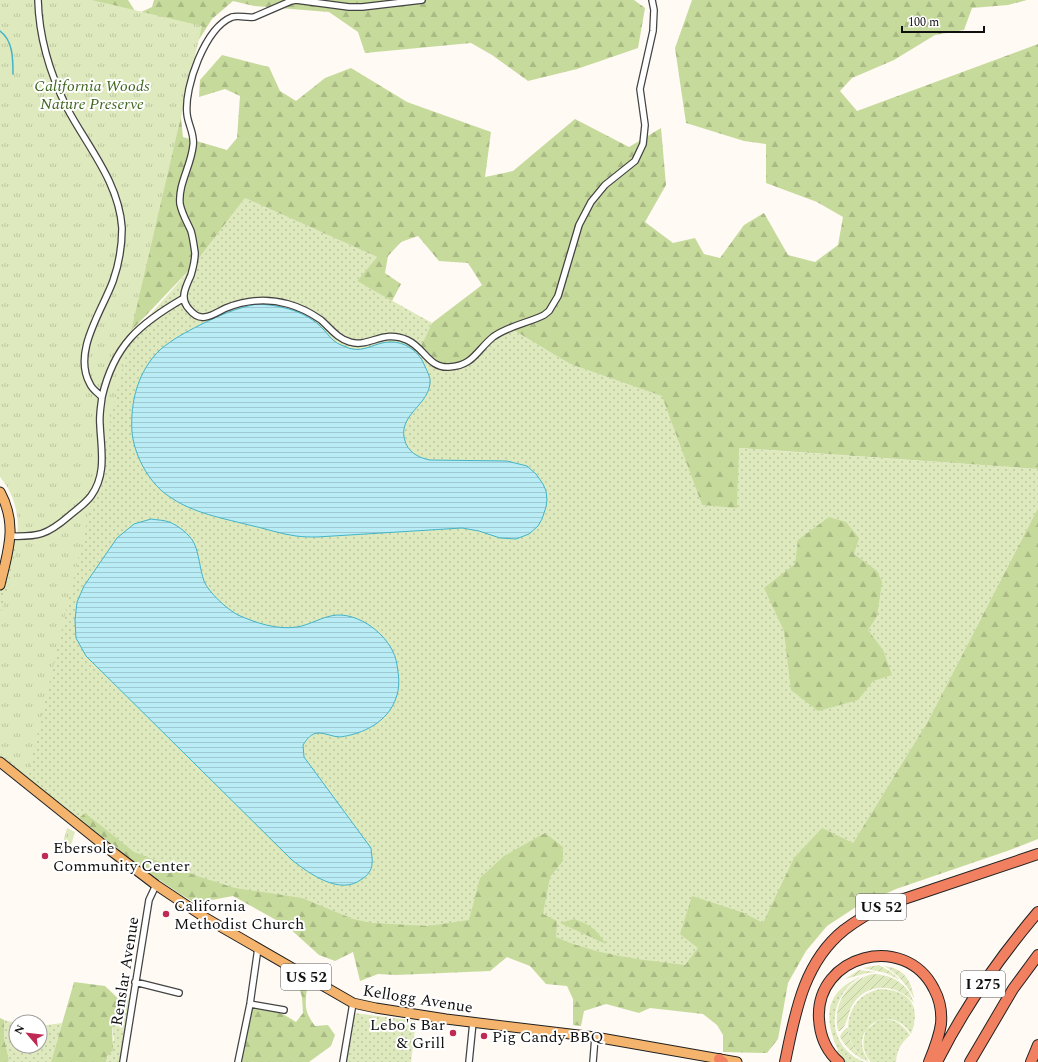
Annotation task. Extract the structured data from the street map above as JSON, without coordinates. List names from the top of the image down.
{
  "streets": {
    "highway": ["US 52", "I 275"],
    "main road": ["Kellogg Avenue"],
    "street": ["Renslar Avenue"]
  },
  "crossings": [
    ["Renslar Avenue", "Kellogg Avenue"]
  ],
  "parks": ["California Woods Nature Preserve"],
  "places": [
    "Ebersole Community Center",
    "California Methodist Church",
    "Lebo's Bar & Grill",
    "Pig Candy BBQ"
  ],
  "scale_bar": "100 m",
  "north": "top left"
}
